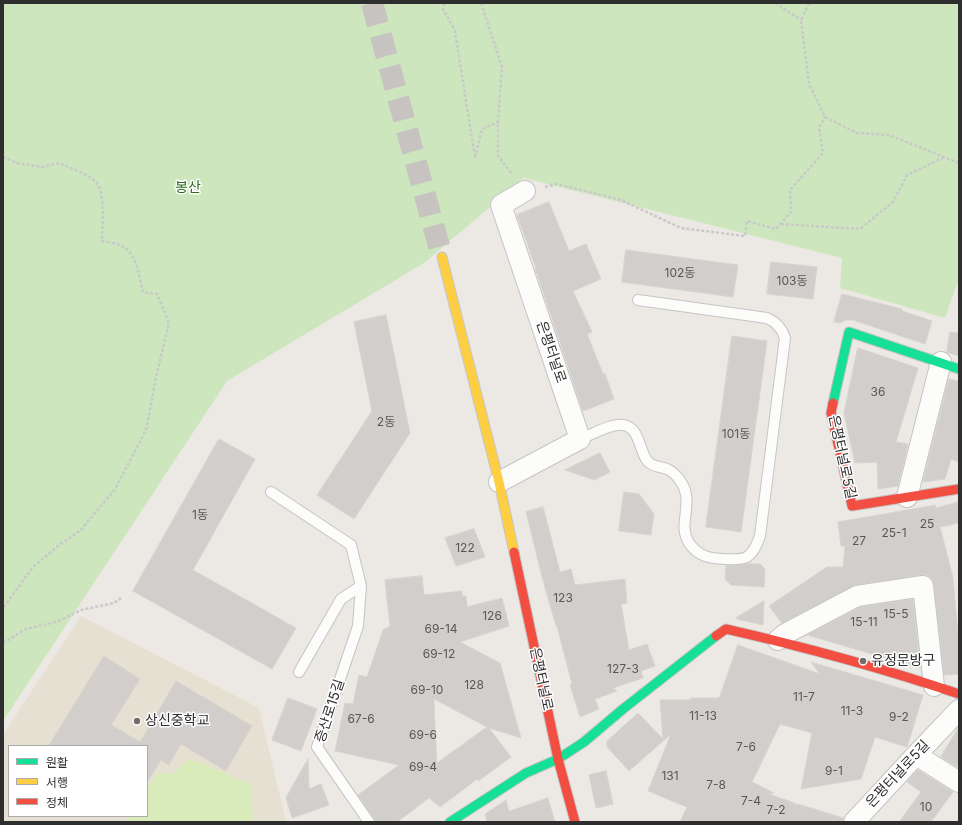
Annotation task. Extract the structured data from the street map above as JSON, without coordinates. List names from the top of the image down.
{
  "streets": {
    "street": ["은평터널로", "은평터널로5길"],
    "lane": ["증산로15길"]
  },
  "parks": ["봉산"],
  "places": ["유정문방구", "상신중학교"],
  "house_numbers": [
    "102동",
    "103동",
    "36",
    "2동",
    "101동",
    "1동",
    "25",
    "25-1",
    "27",
    "122",
    "123",
    "15-5",
    "126",
    "15-11",
    "69-14",
    "69-12",
    "127-3",
    "128",
    "69-10",
    "11-7",
    "11-3",
    "11-13",
    "9-2",
    "67-6",
    "69-6",
    "7-6",
    "69-4",
    "9-1",
    "131",
    "7-8",
    "7-4",
    "10",
    "7-2"
  ],
  "legend": ["원활", "서행", "정체"]
}
